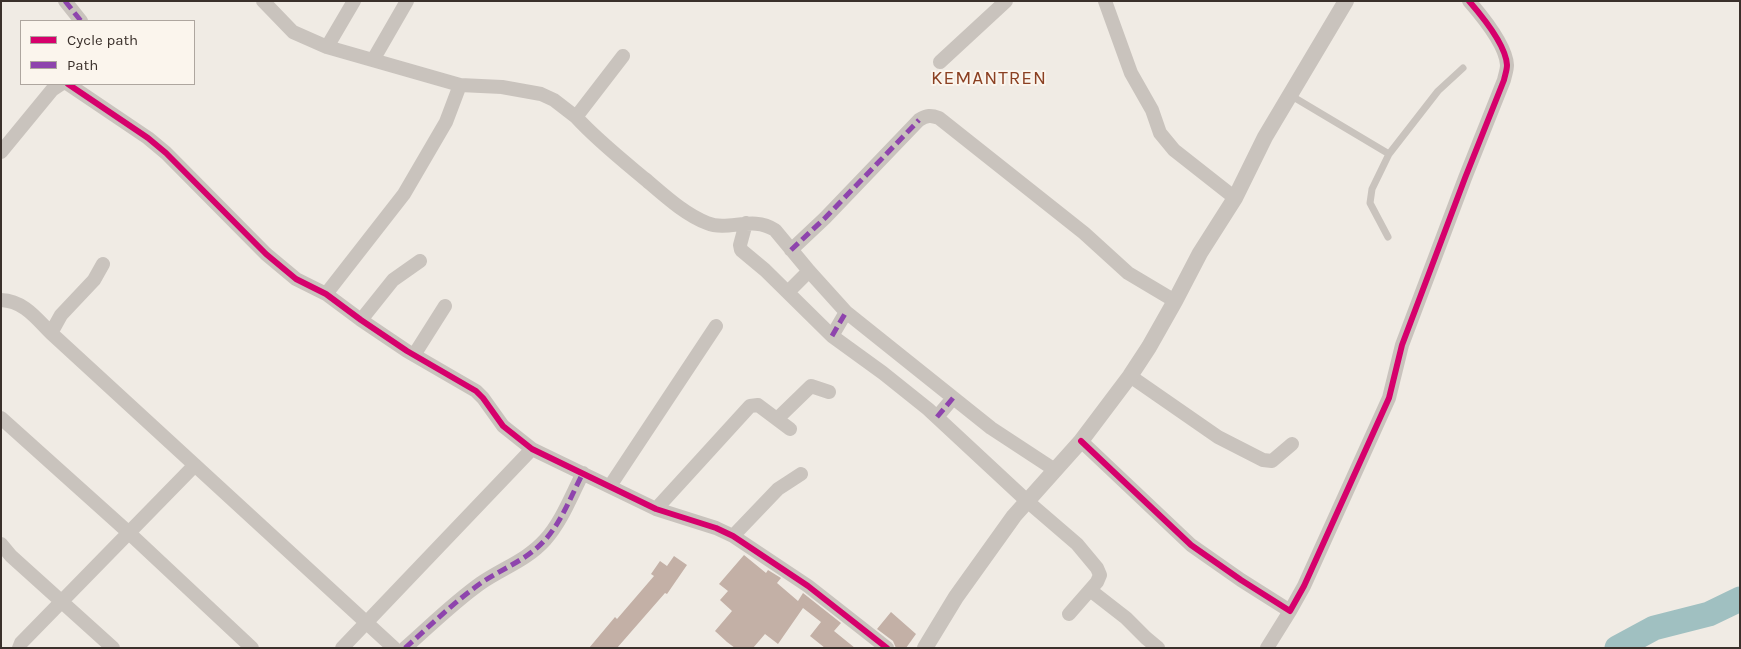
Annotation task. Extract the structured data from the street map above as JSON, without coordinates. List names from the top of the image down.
{
  "districts": ["KEMANTREN"],
  "legend": ["Cycle path", "Path"]
}
